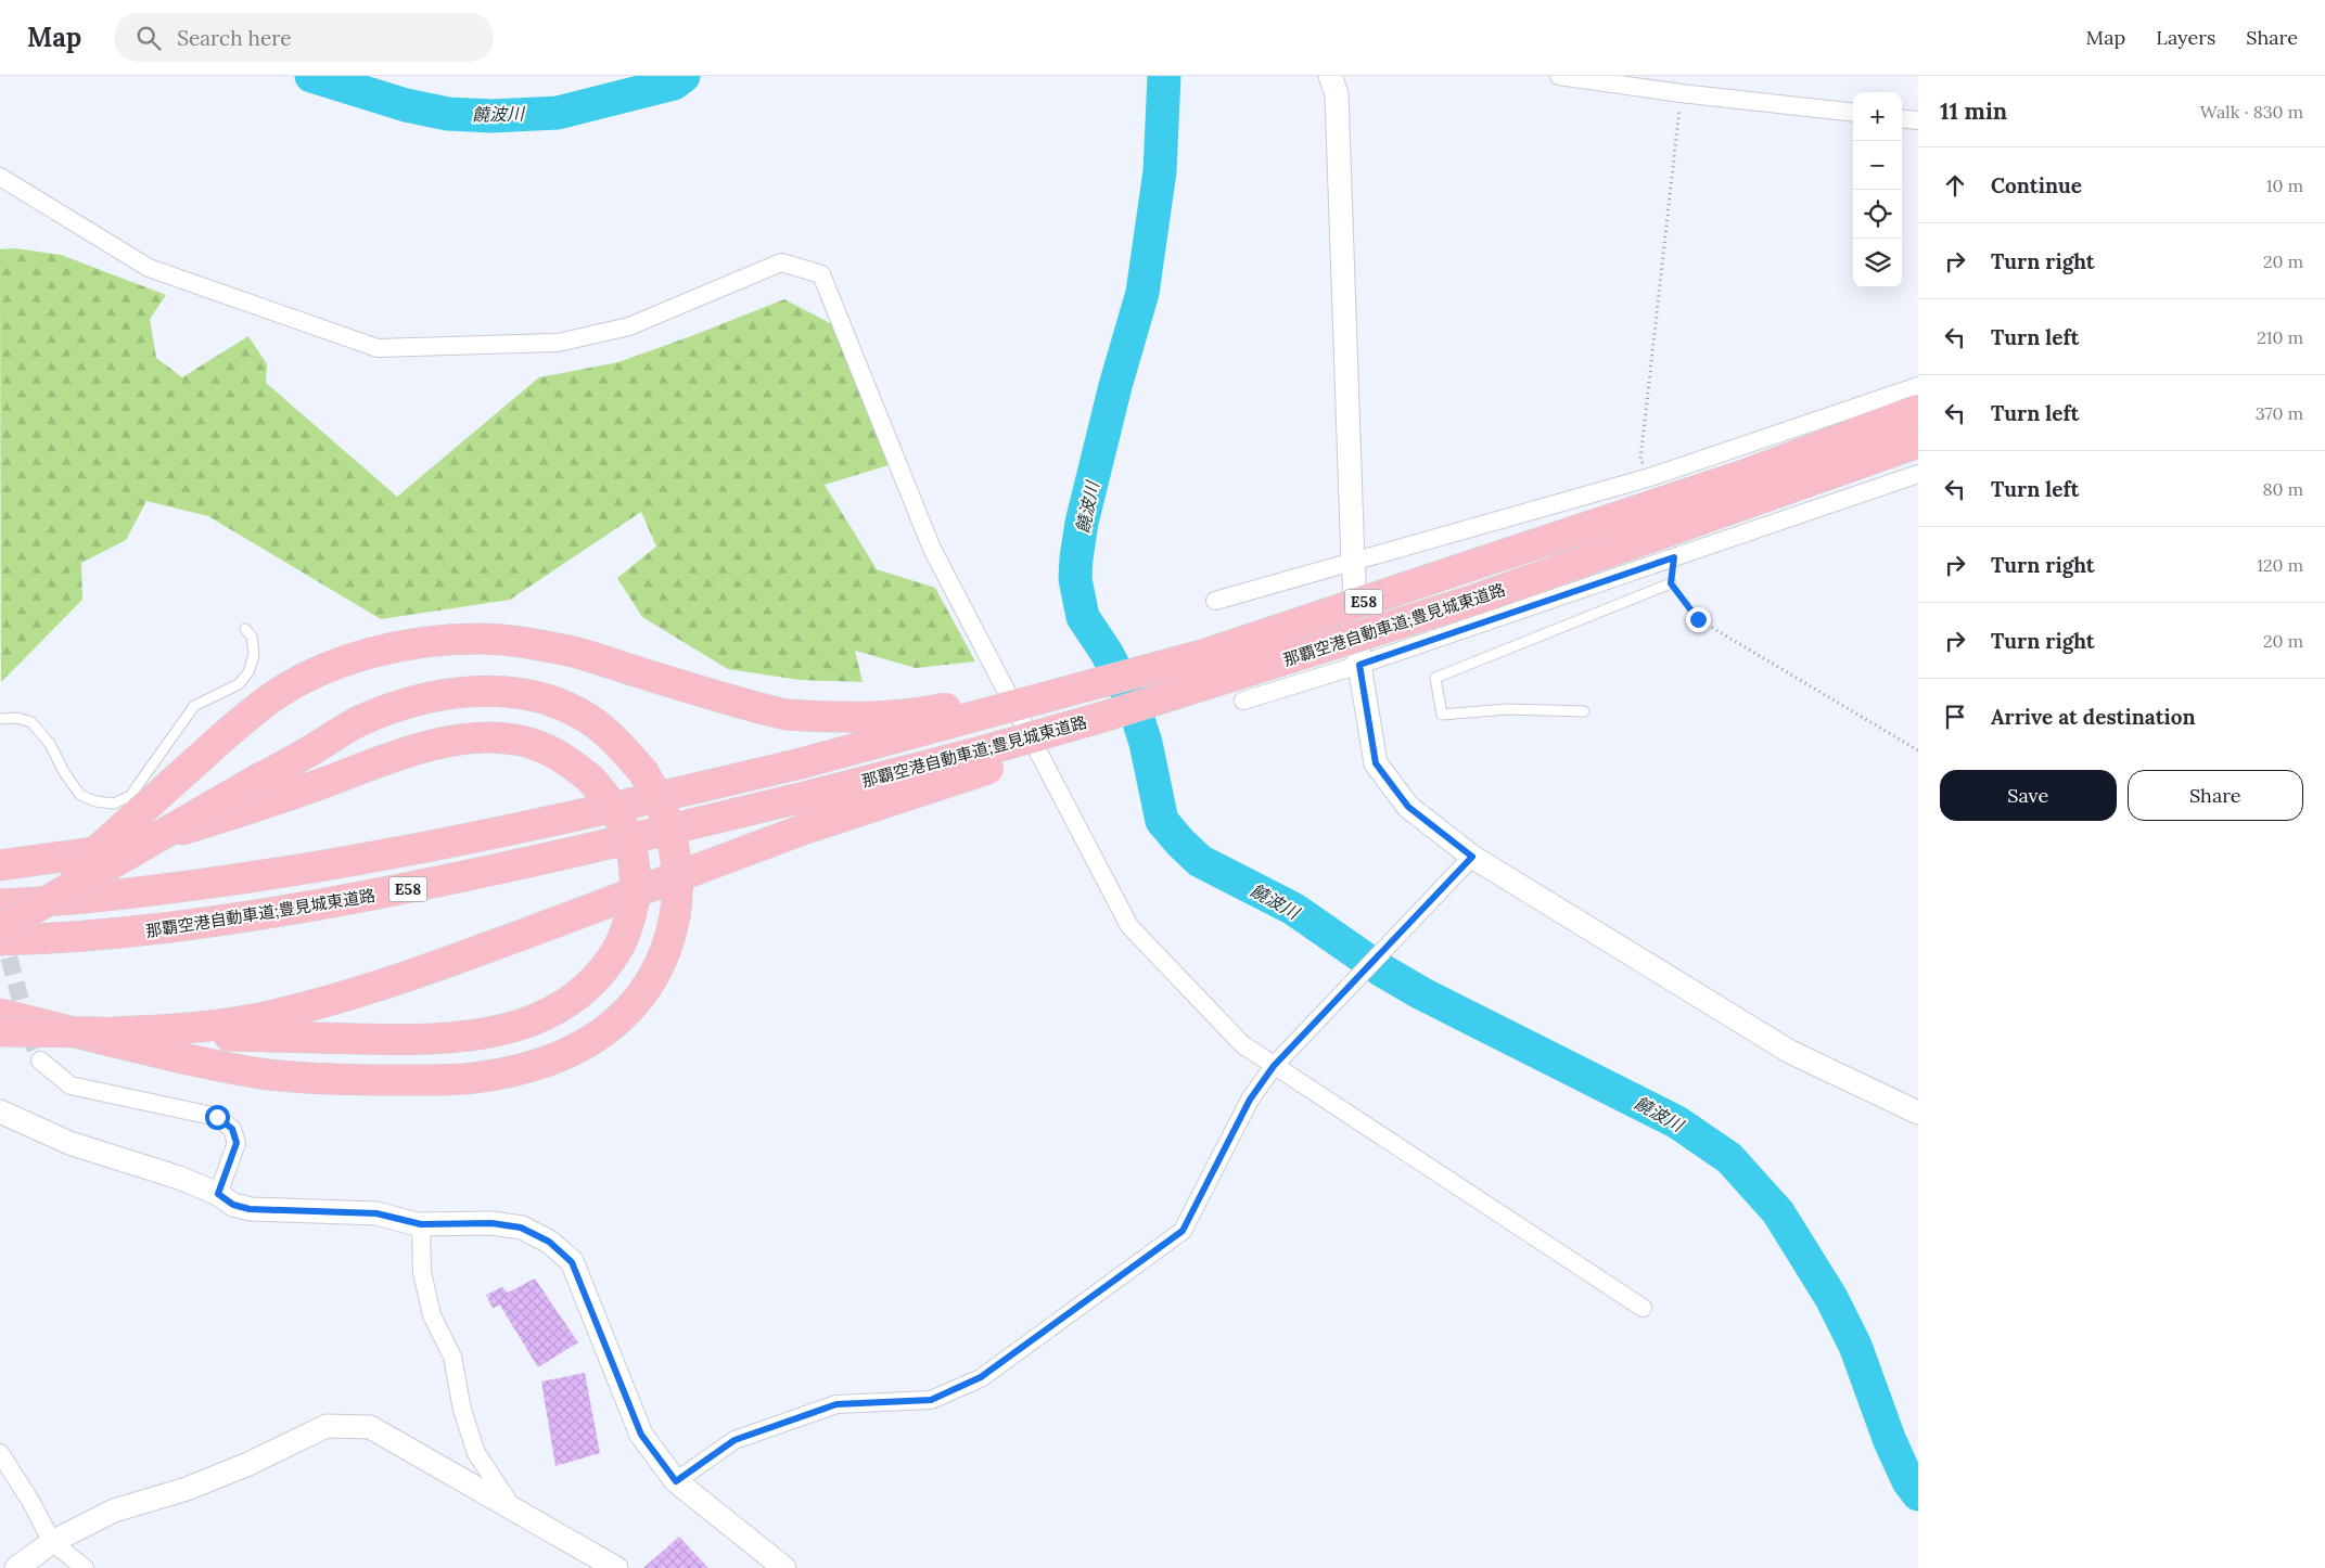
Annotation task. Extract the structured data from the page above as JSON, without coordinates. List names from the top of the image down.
{
  "streets": {
    "highway": ["E58", "那覇空港自動車道;豊見城東道路"]
  },
  "water": ["饒波川"],
  "page": {
    "header": "Map",
    "search": "Search here",
    "nav": ["Map", "Layers", "Share"],
    "heading": ["11 min", "Walk · 830 m"],
    "map_buttons": ["+", "−"],
    "list": [
      ["Continue", "10 m"],
      ["Turn right", "20 m"],
      ["Turn left", "210 m"],
      ["Turn left", "370 m"],
      ["Turn left", "80 m"],
      ["Turn right", "120 m"],
      ["Turn right", "20 m"],
      "Arrive at destination"
    ],
    "buttons": ["Save", "Share"]
  }
}
